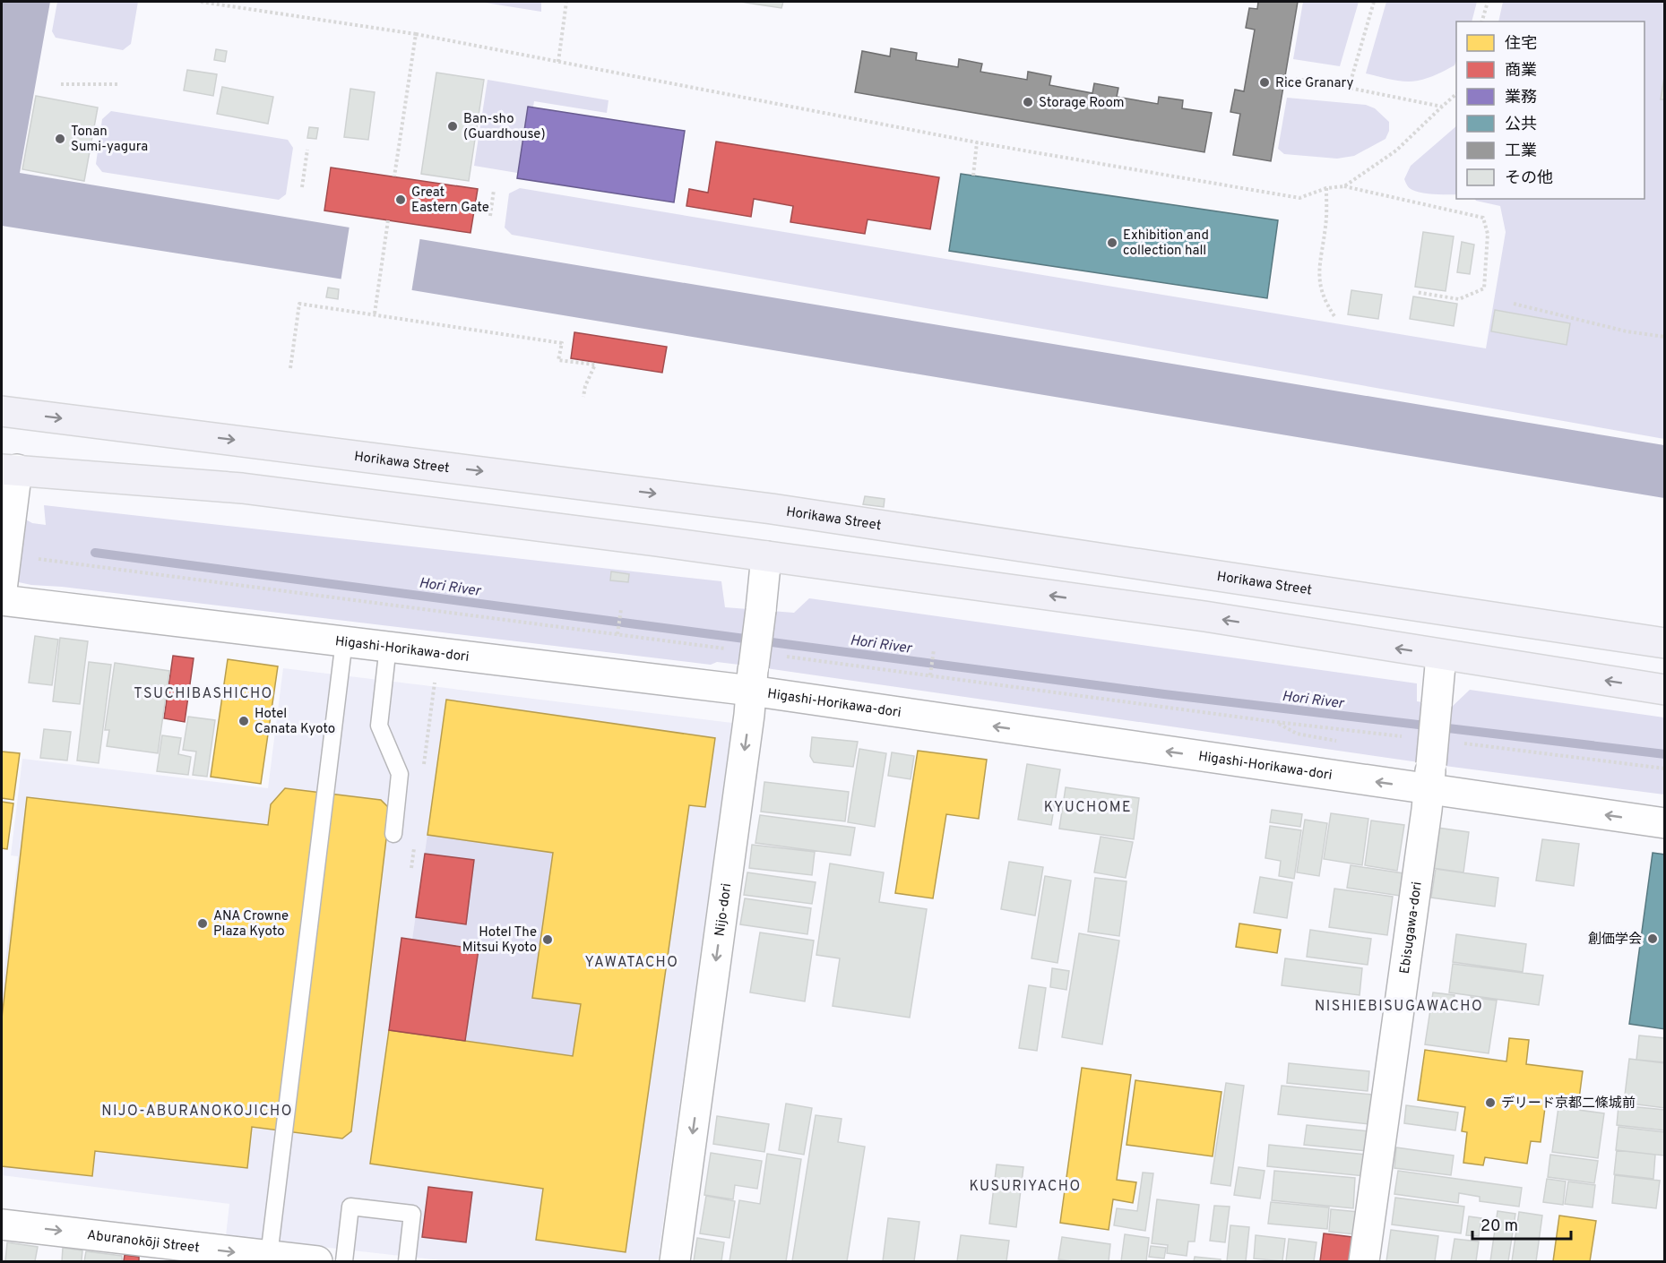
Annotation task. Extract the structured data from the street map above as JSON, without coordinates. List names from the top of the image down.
{
  "streets": {
    "main road": ["Horikawa Street"],
    "street": [
      "Higashi-Horikawa-dori",
      "Nijo-dori",
      "Ebisugawa-dori",
      "Aburanokōji Street"
    ]
  },
  "crossings": [
    ["Higashi-Horikawa-dori", "Nijo-dori"],
    ["Higashi-Horikawa-dori", "Ebisugawa-dori"]
  ],
  "one_way": ["Higashi-Horikawa-dori", "Nijo-dori", "Aburanokōji Street"],
  "districts": [
    "TSUCHIBASHICHO",
    "KYUCHOME",
    "YAWATACHO",
    "NISHIEBISUGAWACHO",
    "NIJO-ABURANOKOJICHO",
    "KUSURIYACHO"
  ],
  "water": ["Hori River"],
  "places": [
    "Rice Granary",
    "Storage Room",
    "Ban-sho (Guardhouse)",
    "Tonan Sumi-yagura",
    "Great Eastern Gate",
    "Exhibition and collection hall",
    "Hotel Canata Kyoto",
    "ANA Crowne Plaza Kyoto",
    "創価学会",
    "Hotel The Mitsui Kyoto",
    "デリード京都二條城前"
  ],
  "legend": [
    "住宅",
    "商業",
    "業務",
    "公共",
    "工業",
    "その他"
  ],
  "scale_bar": "20 m"
}
